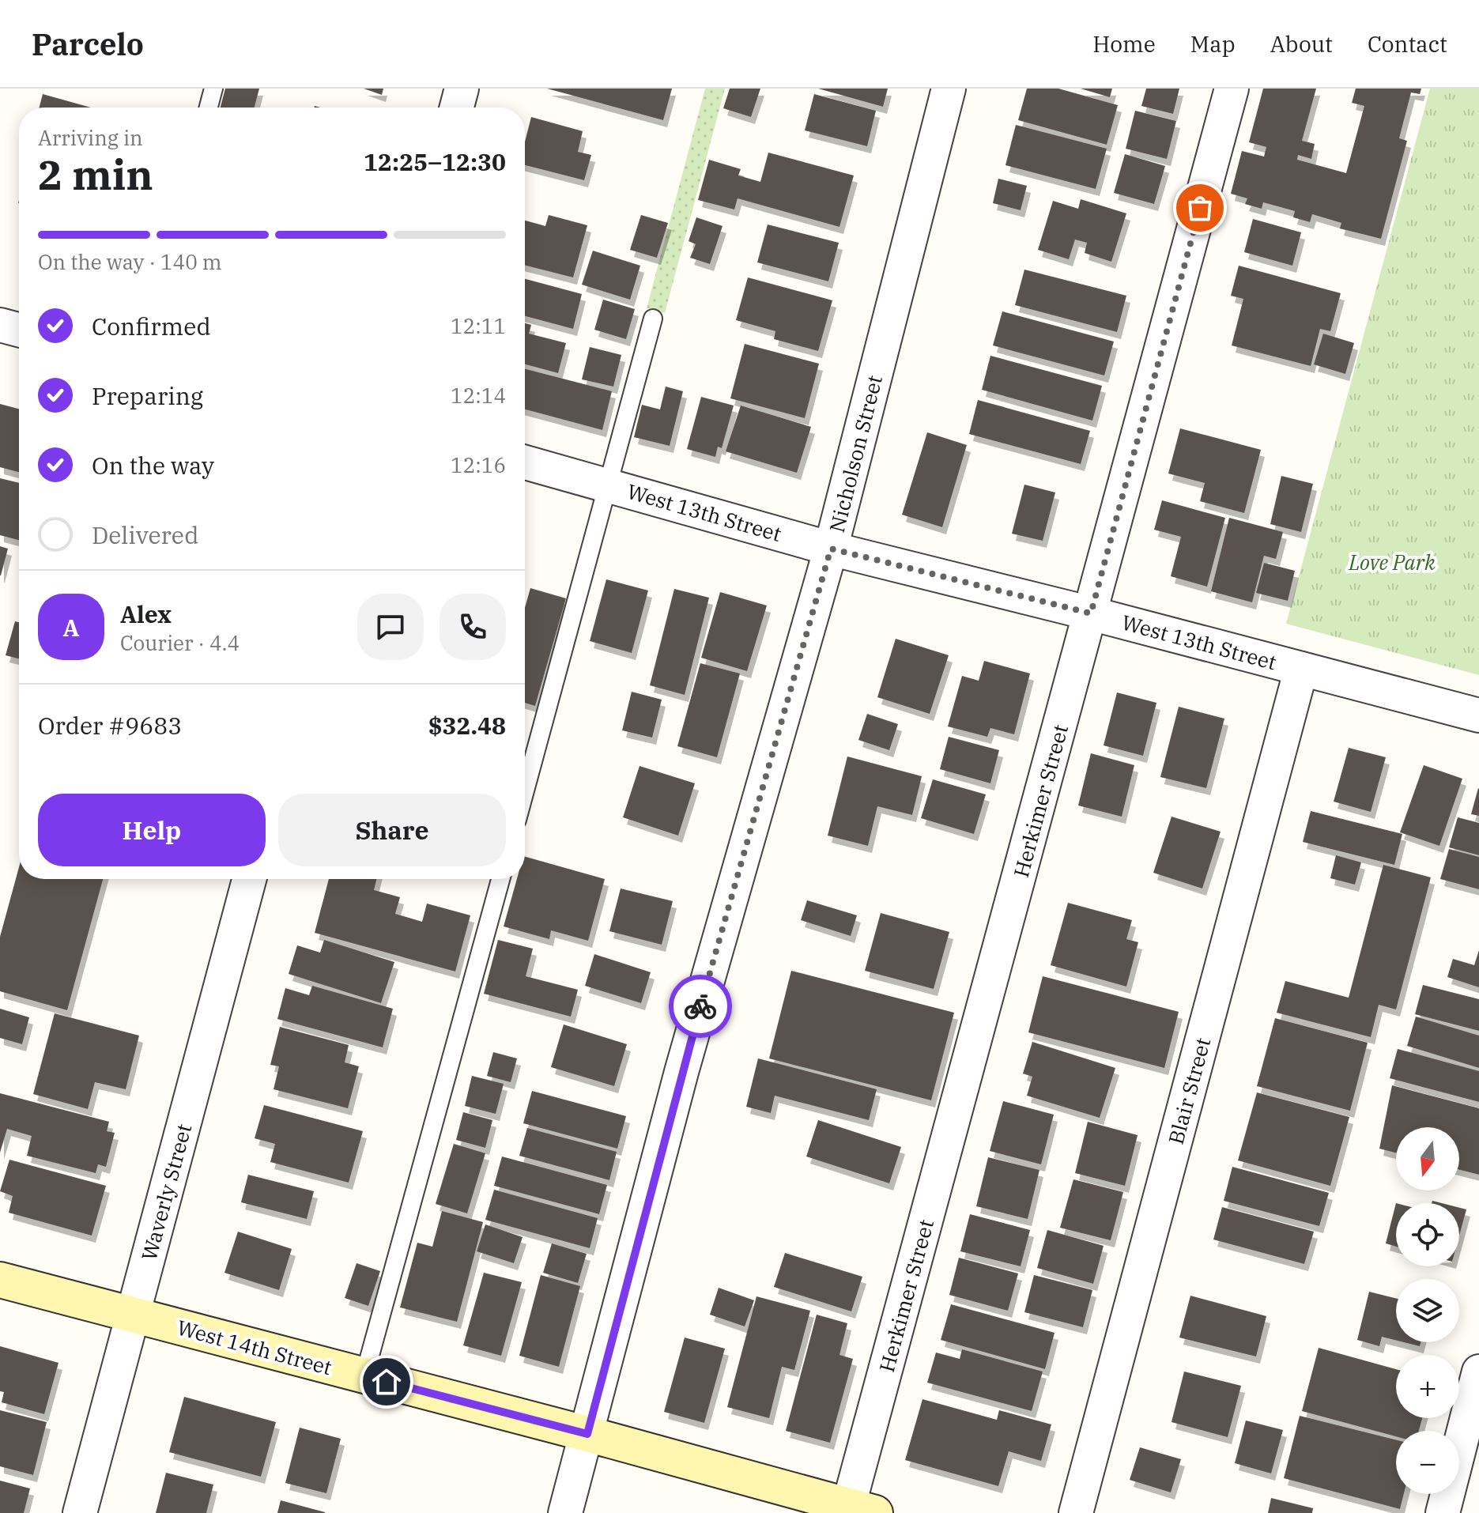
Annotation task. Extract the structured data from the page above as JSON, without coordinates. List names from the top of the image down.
{
  "streets": {
    "street": [
      "Nicholson Street",
      "West 13th Street",
      "Herkimer Street",
      "Blair Street",
      "Waverly Street",
      "West 14th Street"
    ]
  },
  "crossings": [
    ["Nicholson Street", "West 13th Street"],
    ["Nicholson Street", "West 14th Street"],
    ["West 13th Street", "Herkimer Street"],
    ["West 13th Street", "Blair Street"],
    ["Herkimer Street", "West 14th Street"],
    ["Waverly Street", "West 14th Street"]
  ],
  "parks": ["Love Park"],
  "north": "bottom",
  "page": {
    "header": "Parcelo",
    "nav": [
      "Home",
      "Map",
      "About",
      "Contact"
    ],
    "heading": ["2 min", "Arriving in", "12:25–12:30"],
    "panel": [
      "Alex",
      "Courier · 4.4",
      "Order #9683",
      "$32.48"
    ],
    "bar": "On the way · 140 m",
    "list": [
      ["Confirmed", "12:11"],
      ["Preparing", "12:14"],
      ["On the way", "12:16"],
      "Delivered"
    ],
    "round": "A",
    "buttons": ["Help", "Share"],
    "map_buttons": ["+", "−"]
  }
}
